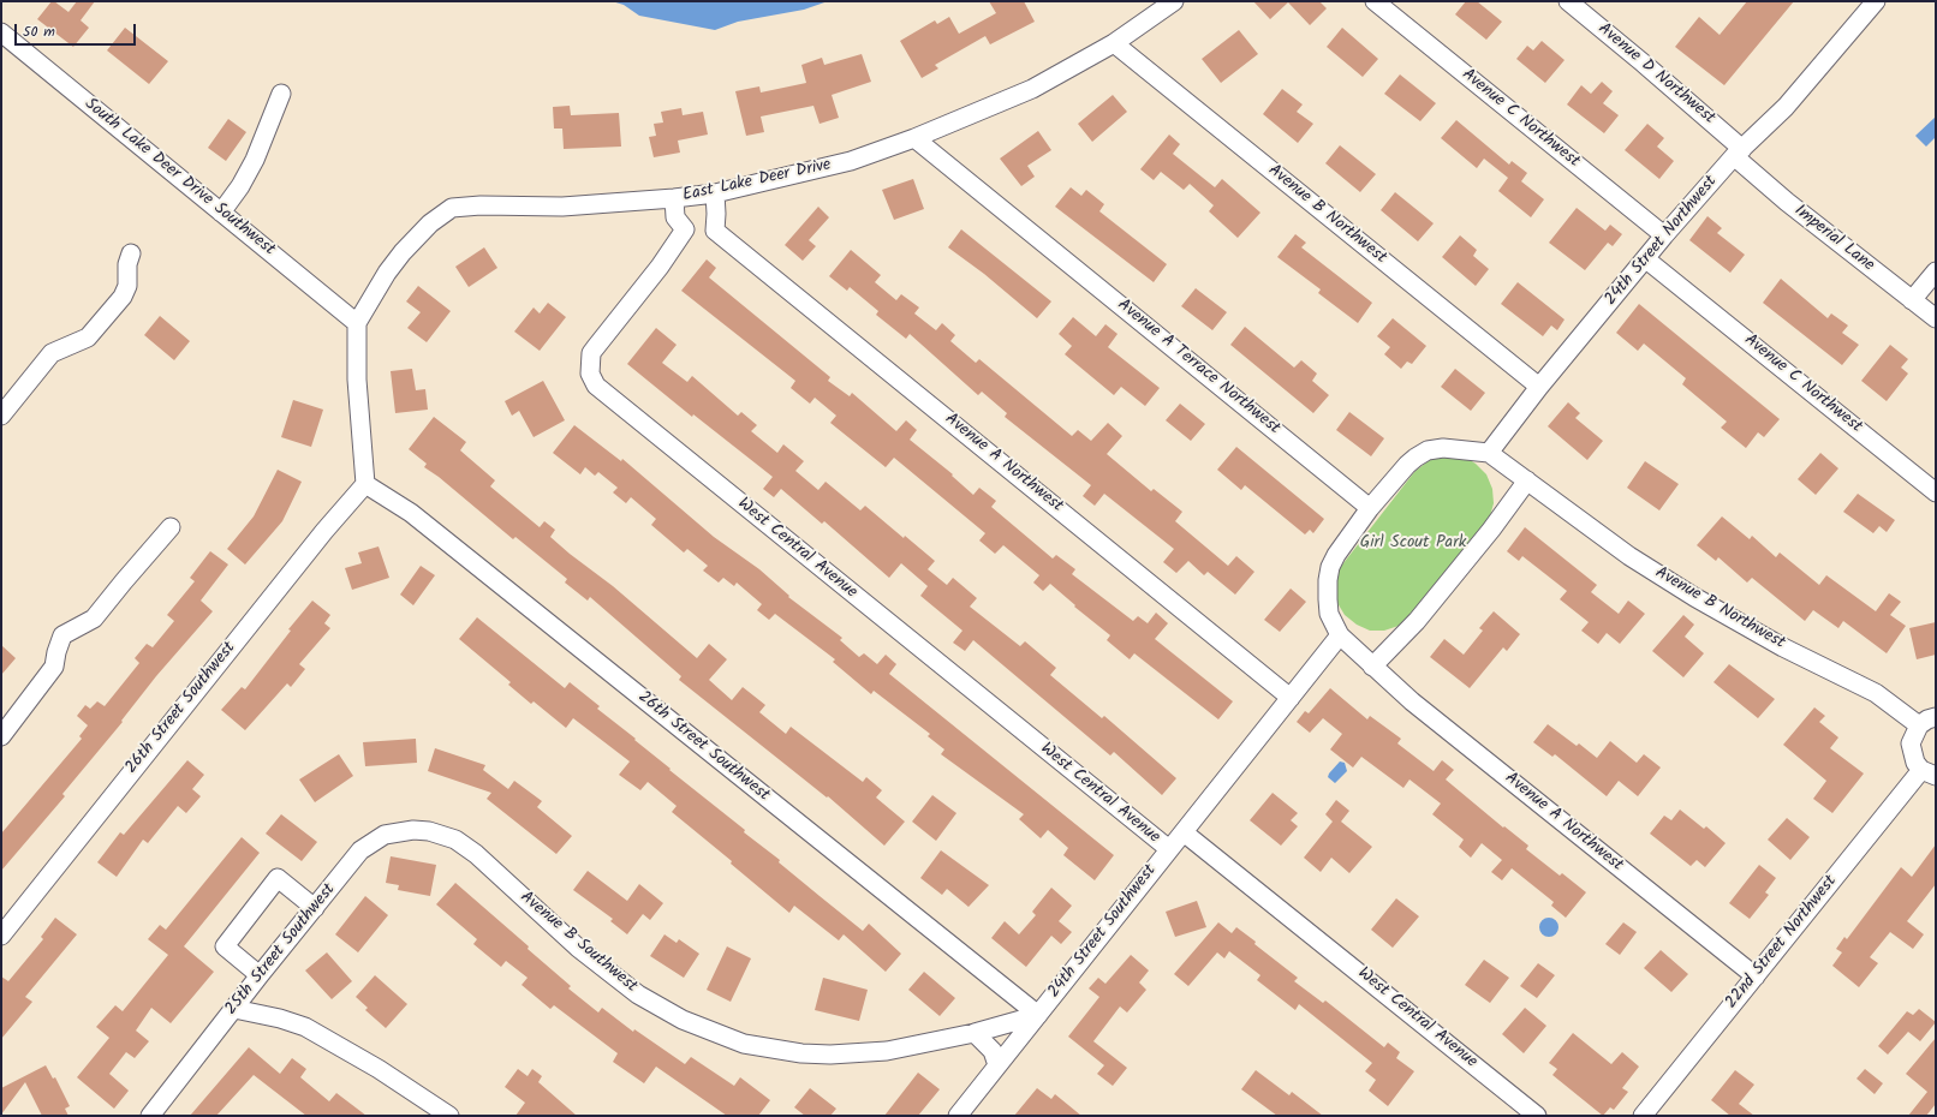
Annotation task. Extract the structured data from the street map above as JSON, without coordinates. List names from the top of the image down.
{
  "streets": {
    "street": [
      "Avenue D Northwest",
      "Avenue C Northwest",
      "South Lake Deer Drive Southwest",
      "East Lake Deer Drive",
      "Avenue B Northwest",
      "Imperial Lane",
      "24th Street Northwest",
      "Avenue A Terrace Northwest",
      "Avenue A Northwest",
      "West Central Avenue",
      "26th Street Southwest",
      "24th Street Southwest",
      "Avenue B Southwest",
      "22nd Street Northwest",
      "25th Street Southwest"
    ]
  },
  "crossings": [
    ["Avenue D Northwest", "Imperial Lane"],
    ["Avenue D Northwest", "24th Street Northwest"],
    ["Avenue C Northwest", "24th Street Northwest"],
    ["South Lake Deer Drive Southwest", "East Lake Deer Drive"],
    ["East Lake Deer Drive", "Avenue B Northwest"],
    ["East Lake Deer Drive", "Avenue A Terrace Northwest"],
    ["Avenue B Northwest", "24th Street Northwest"],
    ["Imperial Lane", "24th Street Northwest"],
    ["Avenue A Northwest", "24th Street Southwest"],
    ["Avenue A Northwest", "22nd Street Northwest"],
    ["West Central Avenue", "24th Street Southwest"],
    ["26th Street Southwest", "24th Street Southwest"],
    ["26th Street Southwest", "Avenue B Southwest"],
    ["24th Street Southwest", "Avenue B Southwest"],
    ["Avenue B Southwest", "25th Street Southwest"]
  ],
  "parks": ["Girl Scout Park"],
  "scale_bar": "50 m"
}
